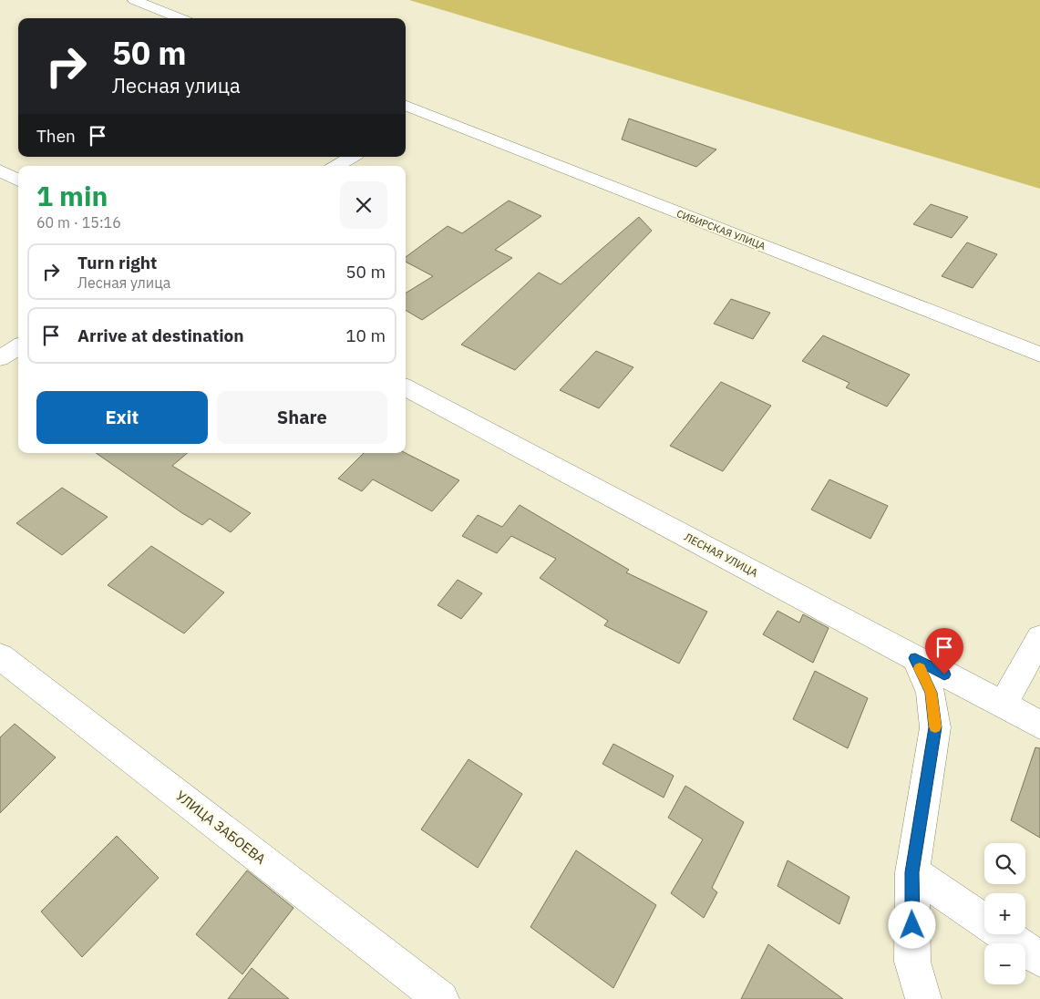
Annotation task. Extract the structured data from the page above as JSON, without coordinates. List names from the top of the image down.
{
  "streets": {
    "street": ["СИБИРСКАЯ УЛИЦА", "ЛЕСНАЯ УЛИЦА", "УЛИЦА ЗАБОЕВА"]
  },
  "page": {
    "turn": ["50 m", "Лесная улица"],
    "then": "Then",
    "heading": ["1 min", "60 m · 15:16"],
    "list": [
      {
        "name": "Turn right",
        "note": "Лесная улица",
        "value": "50 m"
      },
      {
        "name": "Arrive at destination",
        "value": "10 m"
      }
    ],
    "buttons": ["Exit", "Share"],
    "map_buttons": ["+", "−"]
  }
}
